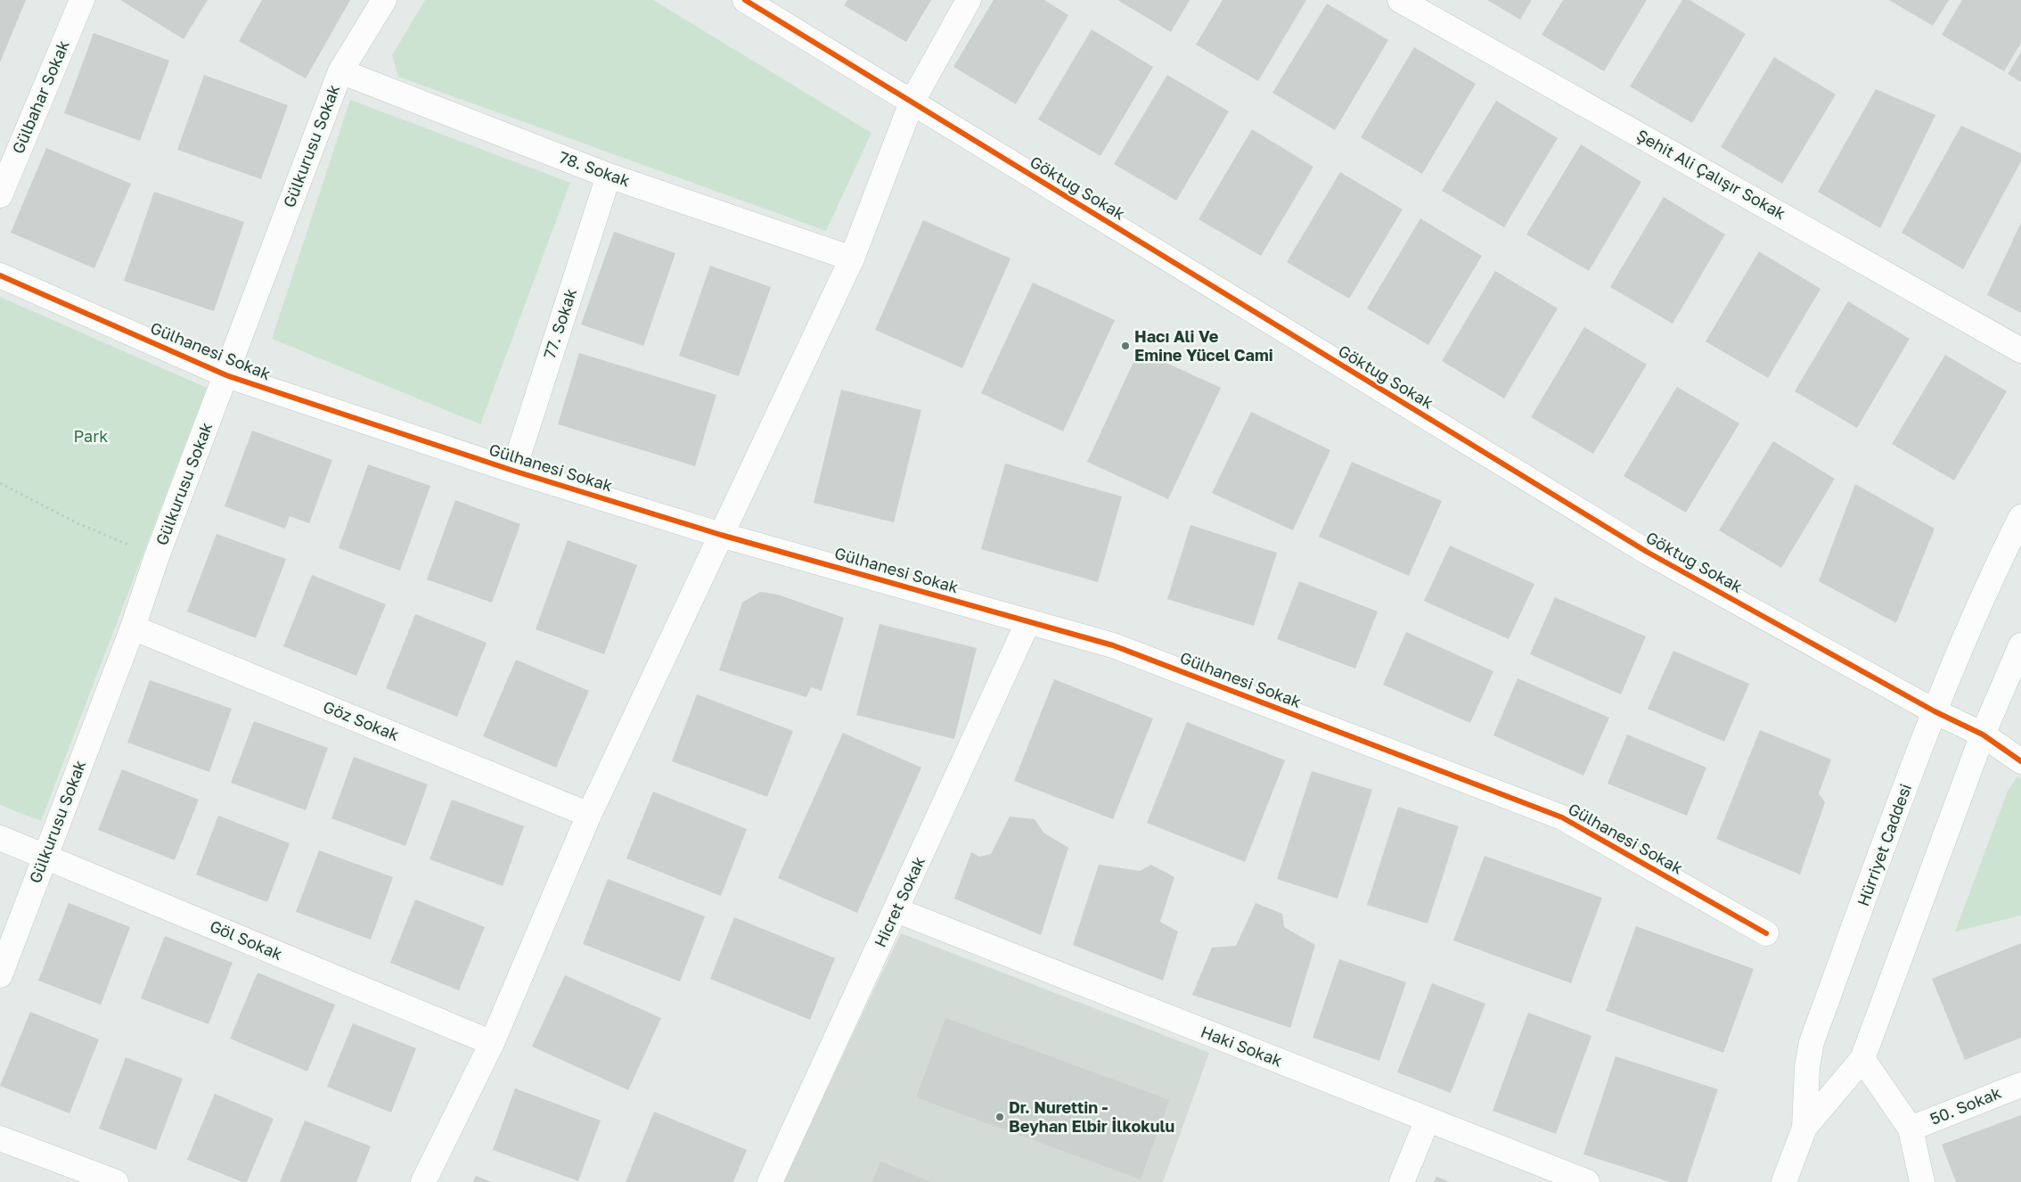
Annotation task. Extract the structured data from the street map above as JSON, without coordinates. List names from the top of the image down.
{
  "streets": {
    "street": [
      "Gülbahar Sokak",
      "Gülkurusu Sokak",
      "78. Sokak",
      "Şehit Ali Çalışır Sokak",
      "Göktuğ Sokak",
      "77. Sokak",
      "Gülhanesi Sokak",
      "Göz Sokak",
      "Hürriyet Caddesi",
      "Hicret Sokak",
      "Göl Sokak",
      "Haki Sokak",
      "50. Sokak"
    ]
  },
  "crossings": [
    ["Gülkurusu Sokak", "78. Sokak"],
    ["Gülkurusu Sokak", "Gülhanesi Sokak"],
    ["Gülkurusu Sokak", "Göz Sokak"],
    ["Gülkurusu Sokak", "Göl Sokak"],
    ["78. Sokak", "77. Sokak"],
    ["Göktuğ Sokak", "Hürriyet Caddesi"],
    ["77. Sokak", "Gülhanesi Sokak"],
    ["Gülhanesi Sokak", "Hicret Sokak"],
    ["Hicret Sokak", "Haki Sokak"]
  ],
  "parks": ["Park"],
  "places": ["Hacı Ali Ve Emine Yücel Cami", "Dr. Nurettin - Beyhan Elbir İlkokulu"]
}
